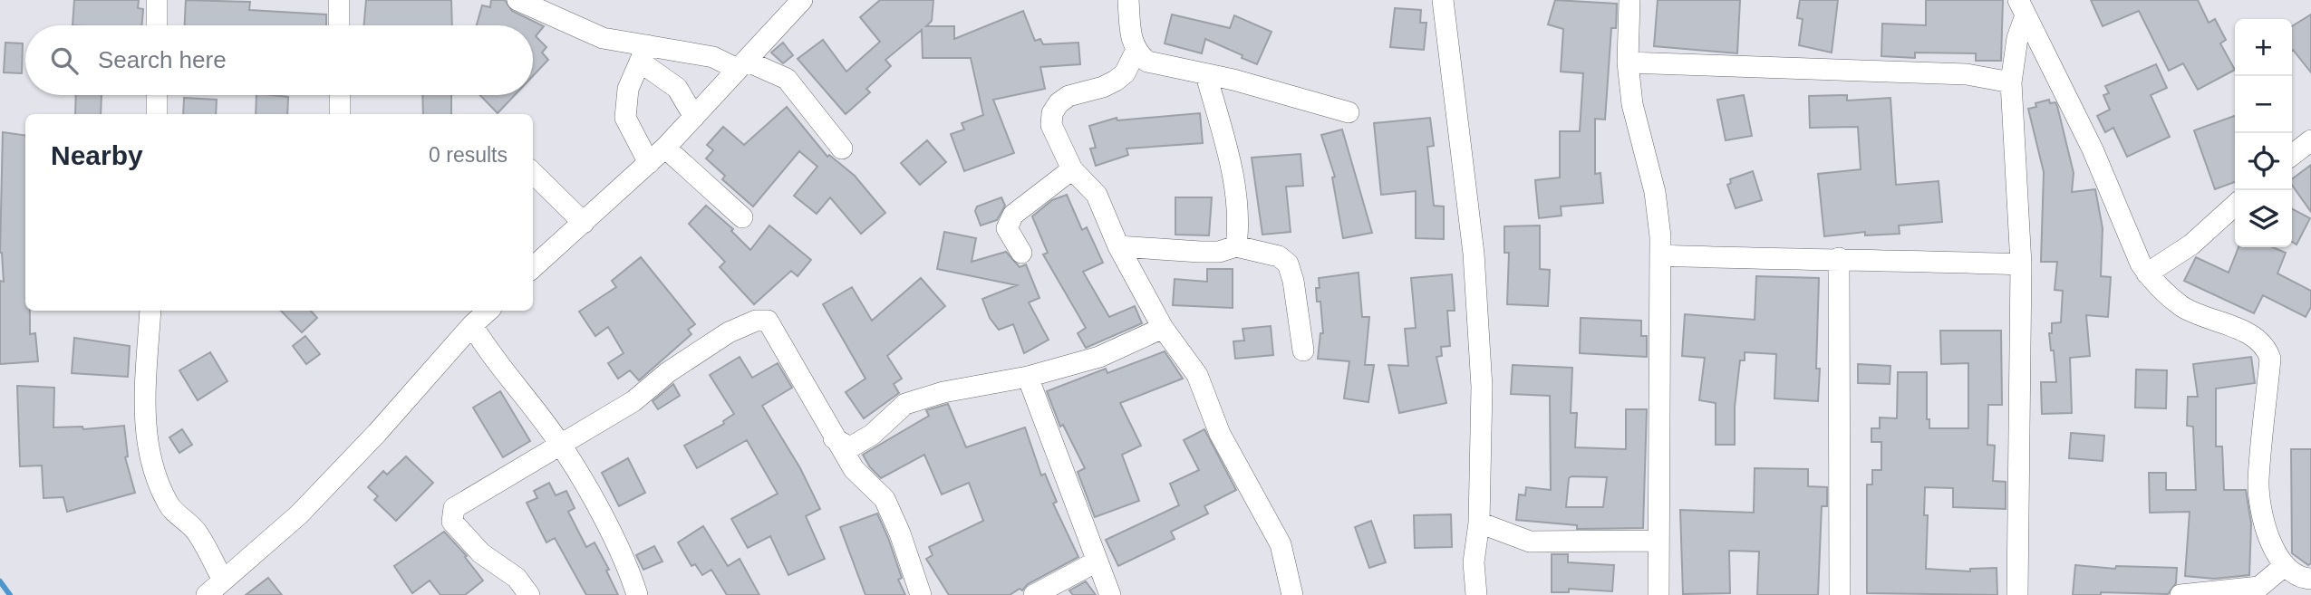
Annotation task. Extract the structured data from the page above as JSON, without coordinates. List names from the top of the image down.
{
  "page": {
    "map_buttons": ["+", "−"],
    "search": "Search here",
    "heading": ["Nearby", "0 results"]
  }
}
